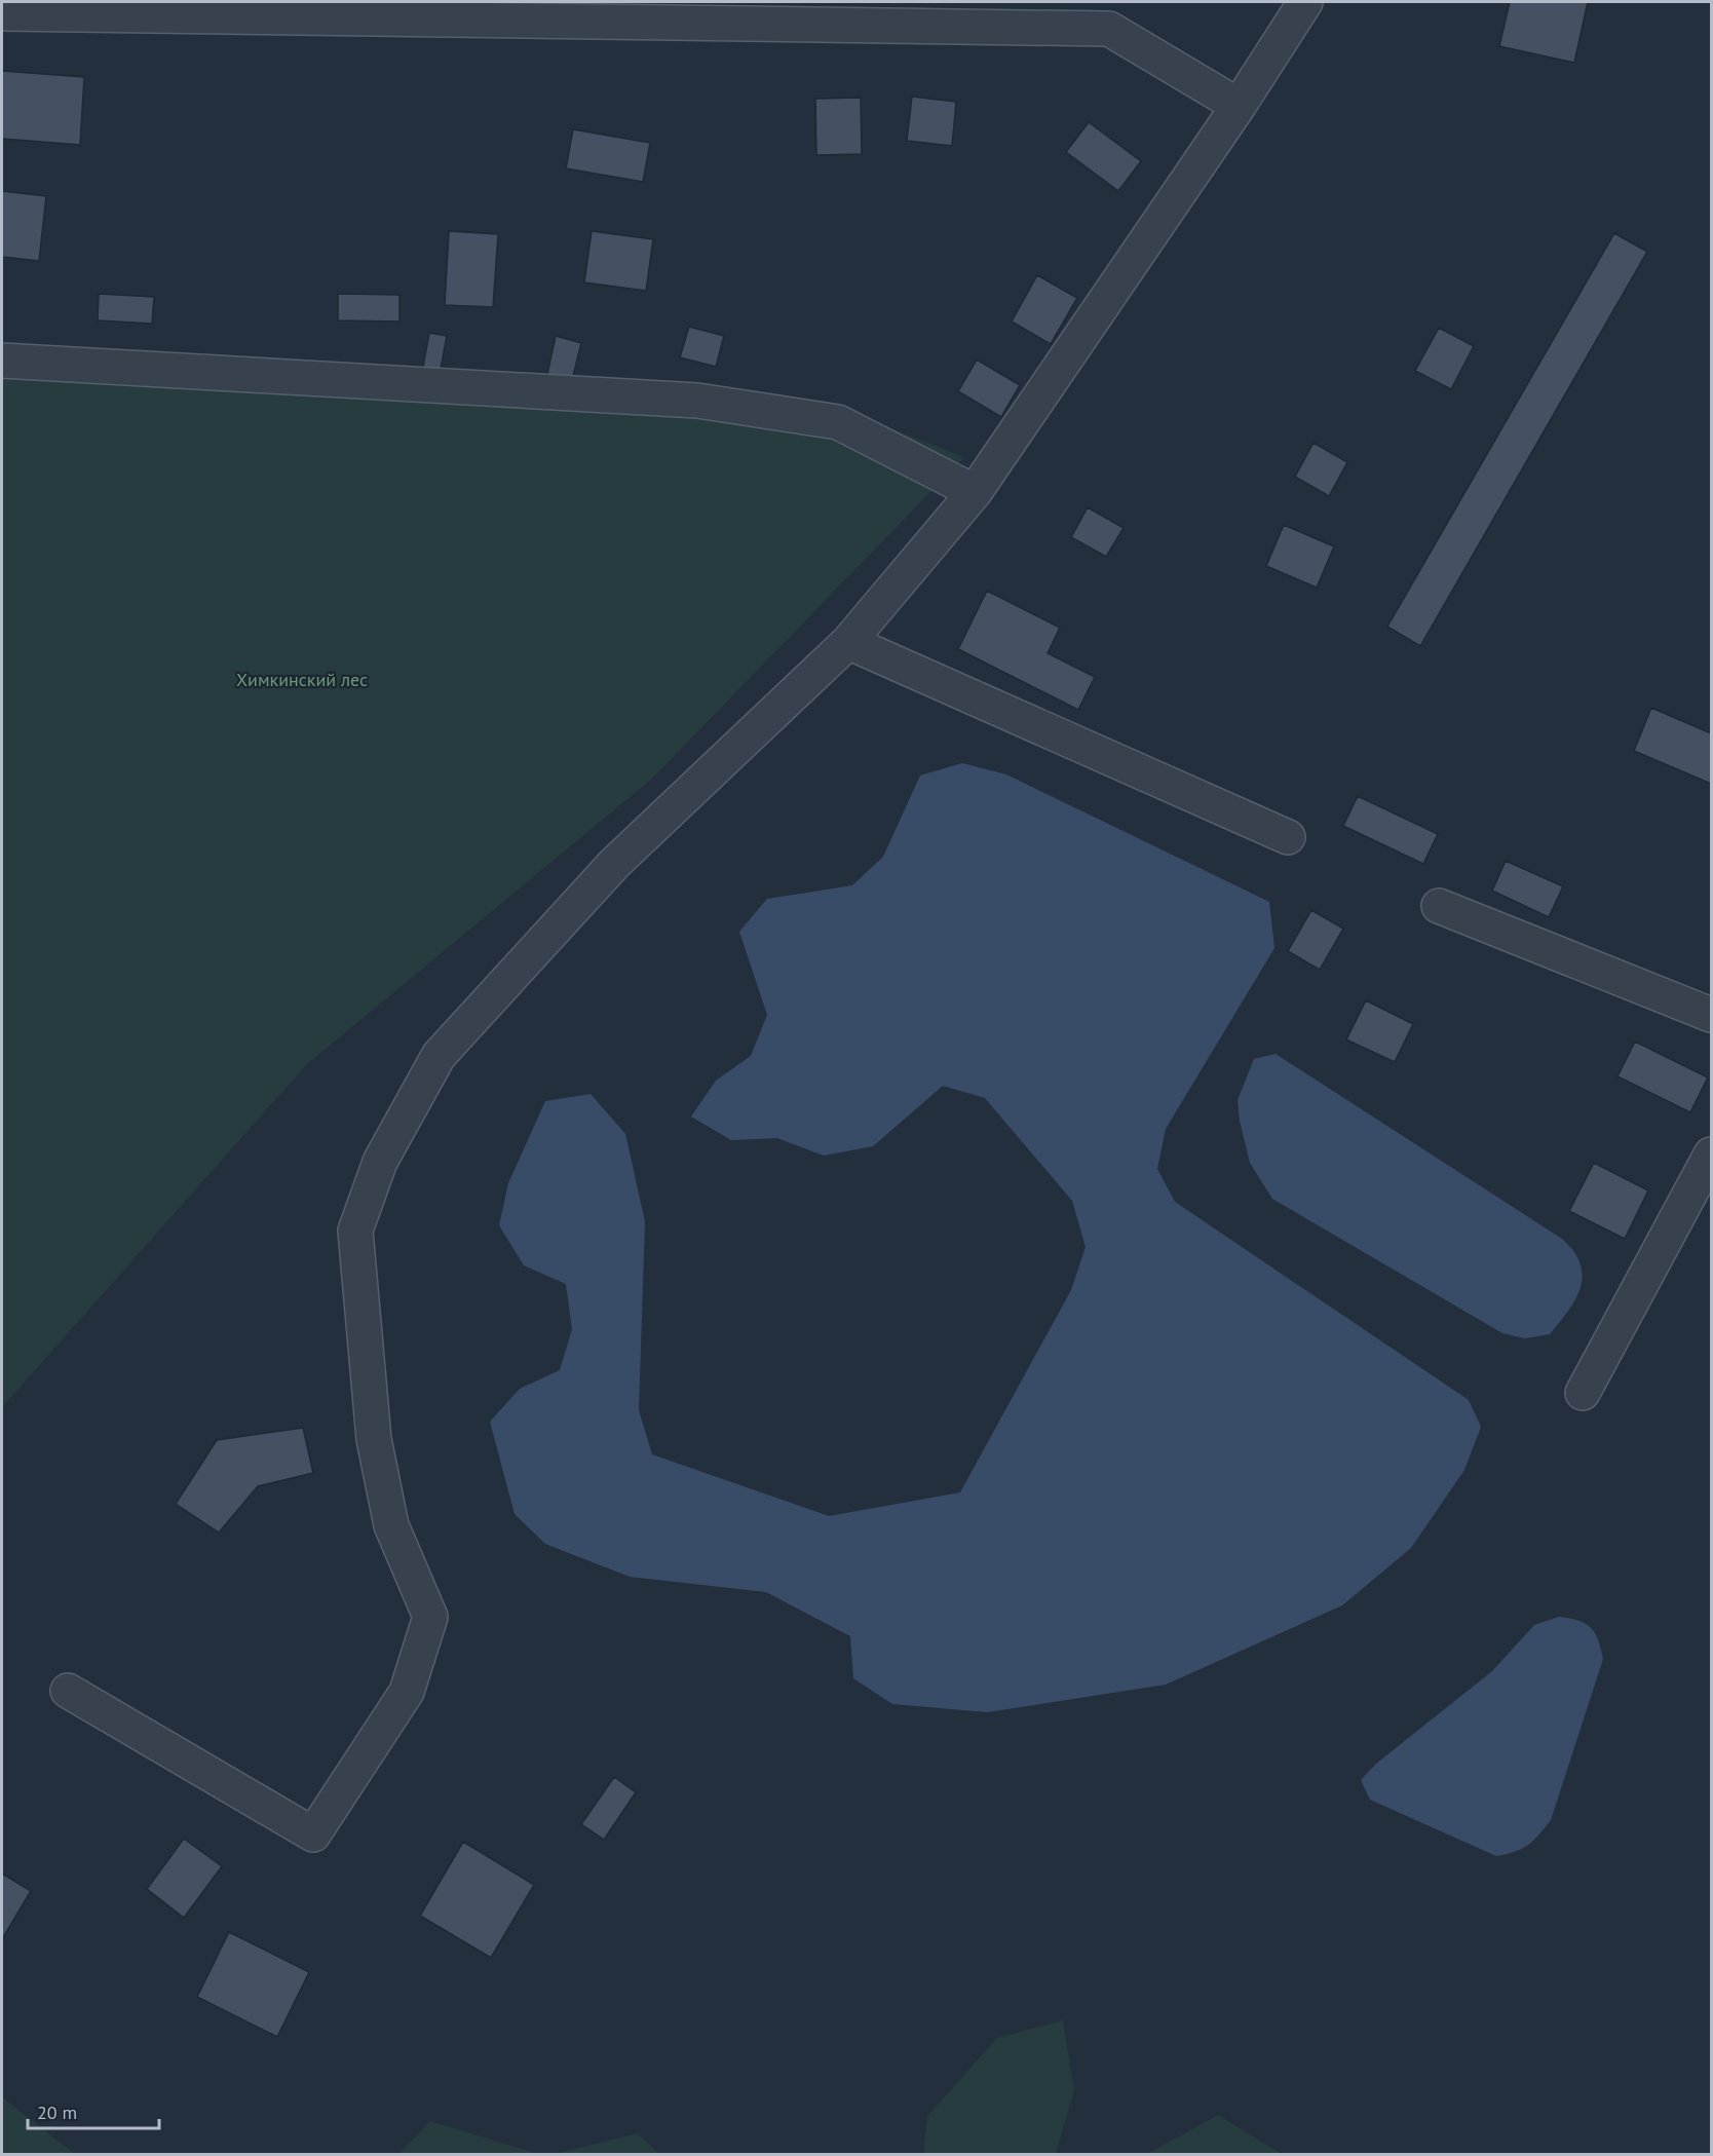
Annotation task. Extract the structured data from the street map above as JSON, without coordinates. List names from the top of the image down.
{
  "parks": ["Химкинский лес"],
  "scale_bar": "20 m"
}
